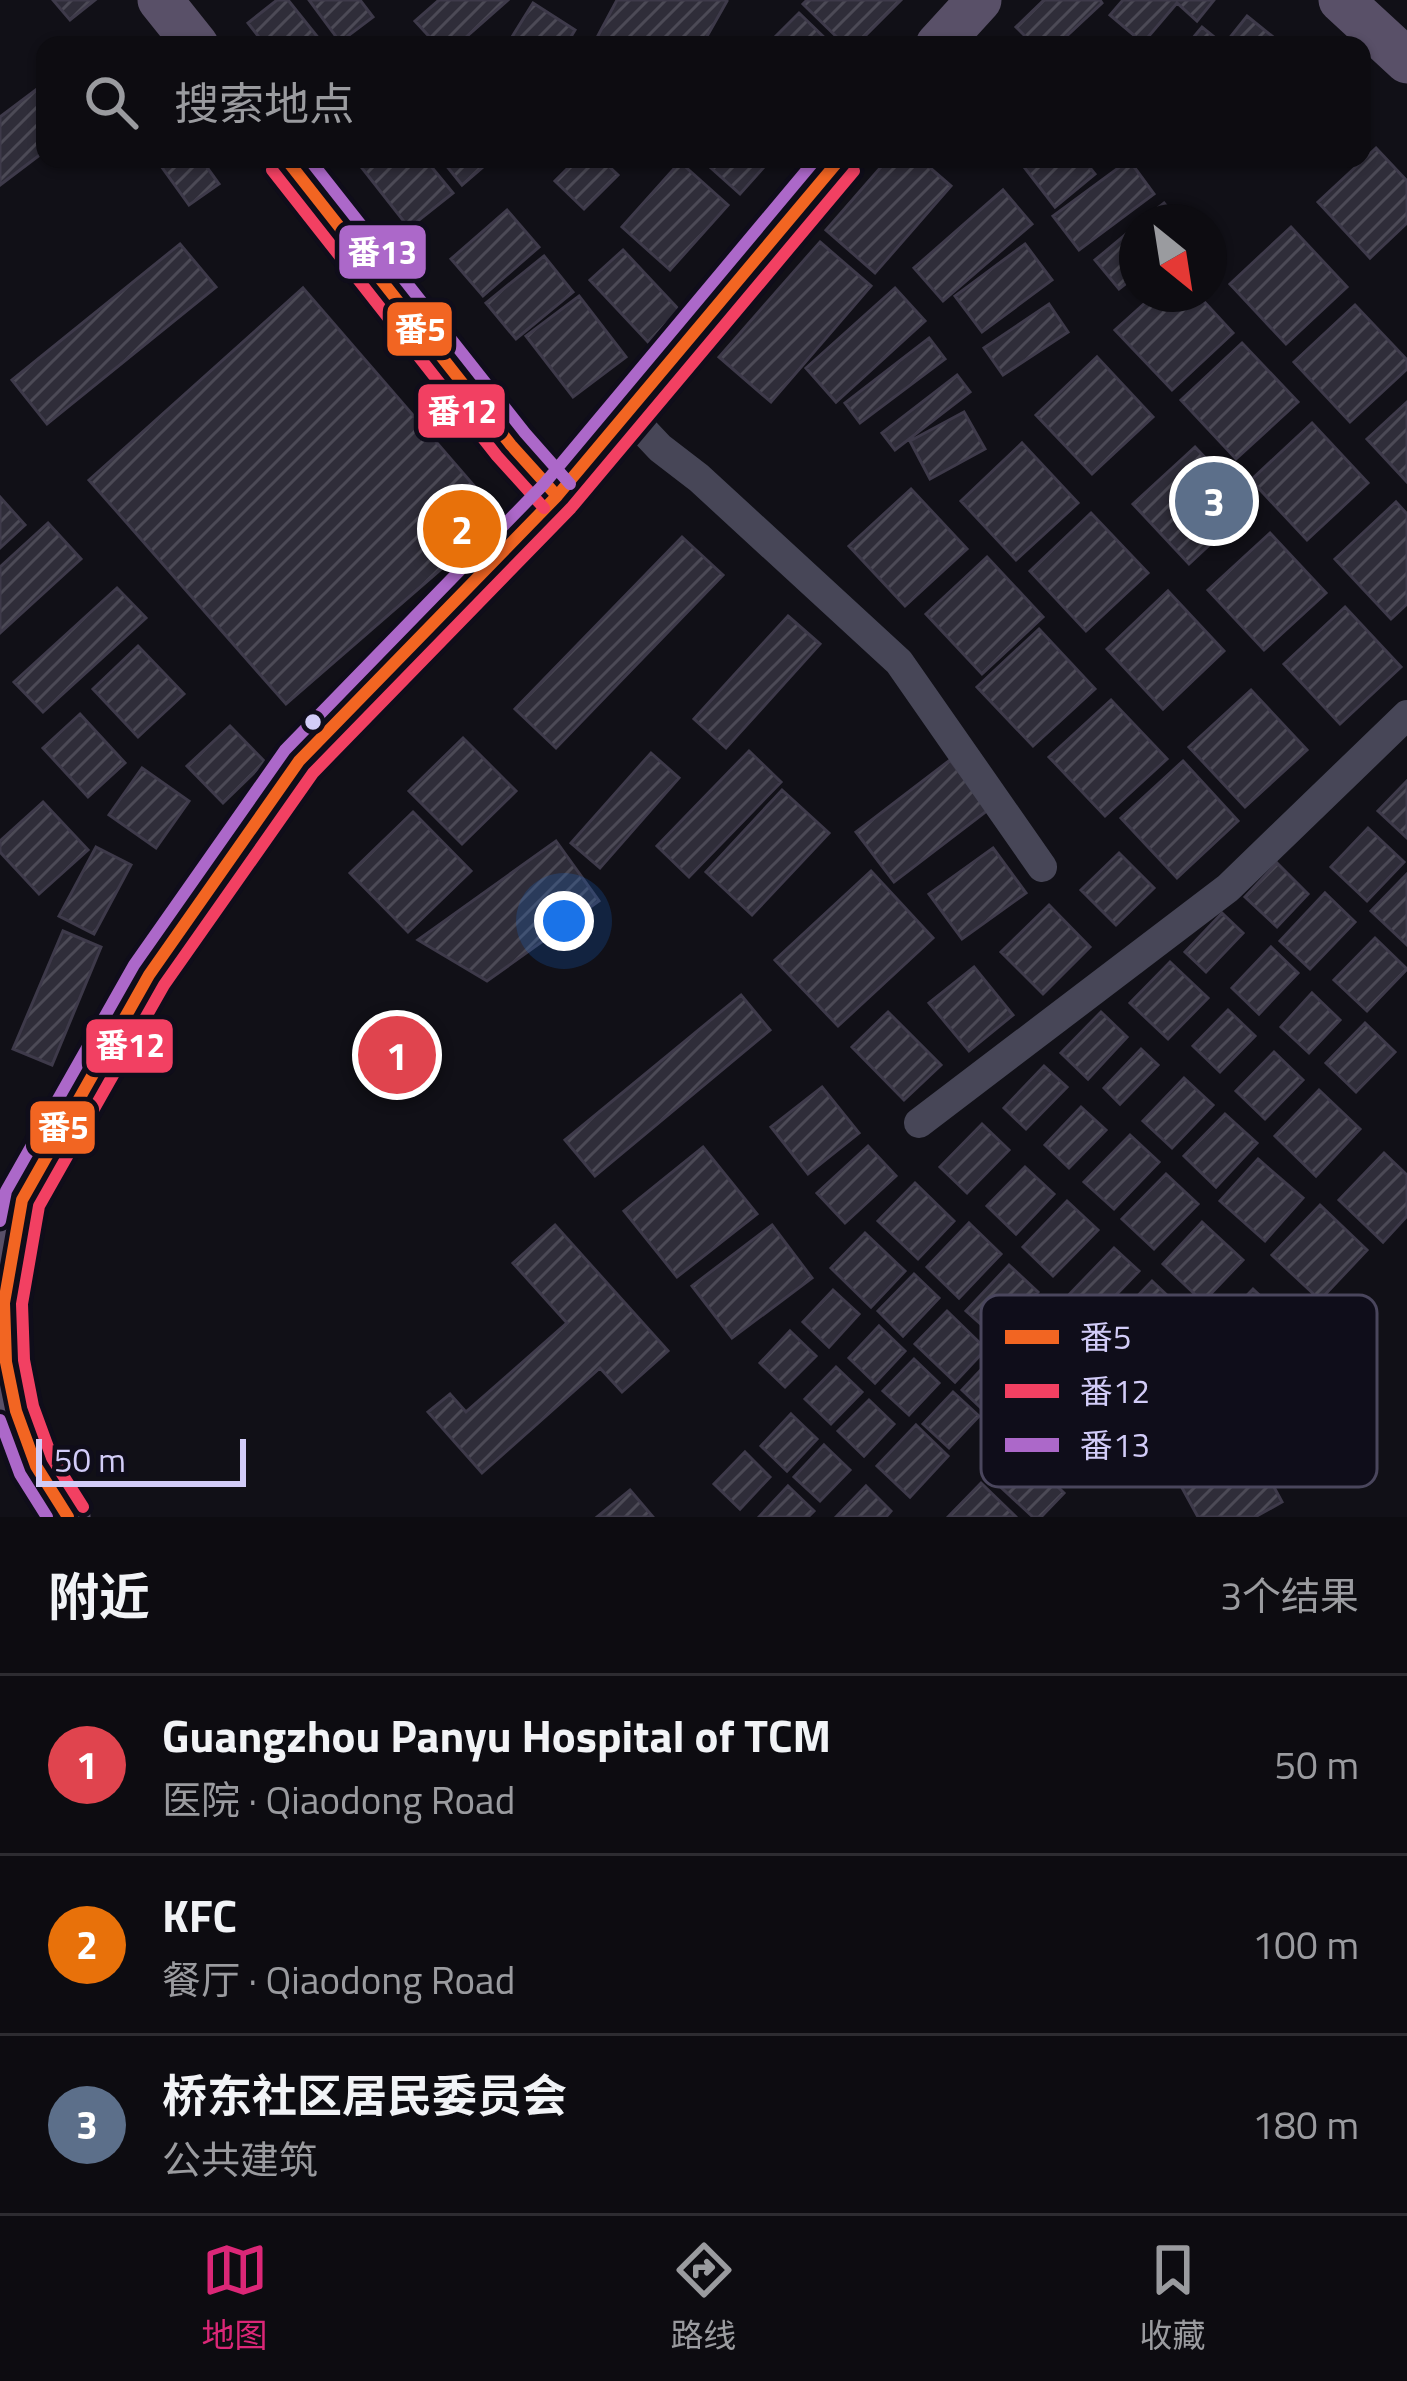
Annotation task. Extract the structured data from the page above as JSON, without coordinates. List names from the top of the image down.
{
  "lines": ["transit line 番5", "transit line 番13", "transit line 番12"],
  "legend": ["番5", "番12", "番13"],
  "scale_bar": "50 m",
  "north": "bottom right",
  "page": {
    "search": "搜索地点",
    "pins": ["3", "2", "1"],
    "scale": "50 m",
    "heading": ["附近", "3个结果"],
    "list": [
      {
        "mark": "1",
        "name": "Guangzhou Panyu Hospital of TCM",
        "note": "医院 · Qiaodong Road",
        "value": "50 m"
      },
      {
        "mark": "2",
        "name": "KFC",
        "note": "餐厅 · Qiaodong Road",
        "value": "100 m"
      },
      {
        "mark": "3",
        "name": "桥东社区居民委员会",
        "note": "公共建筑",
        "value": "180 m"
      }
    ],
    "nav": ["地图", "路线", "收藏"]
  }
}
